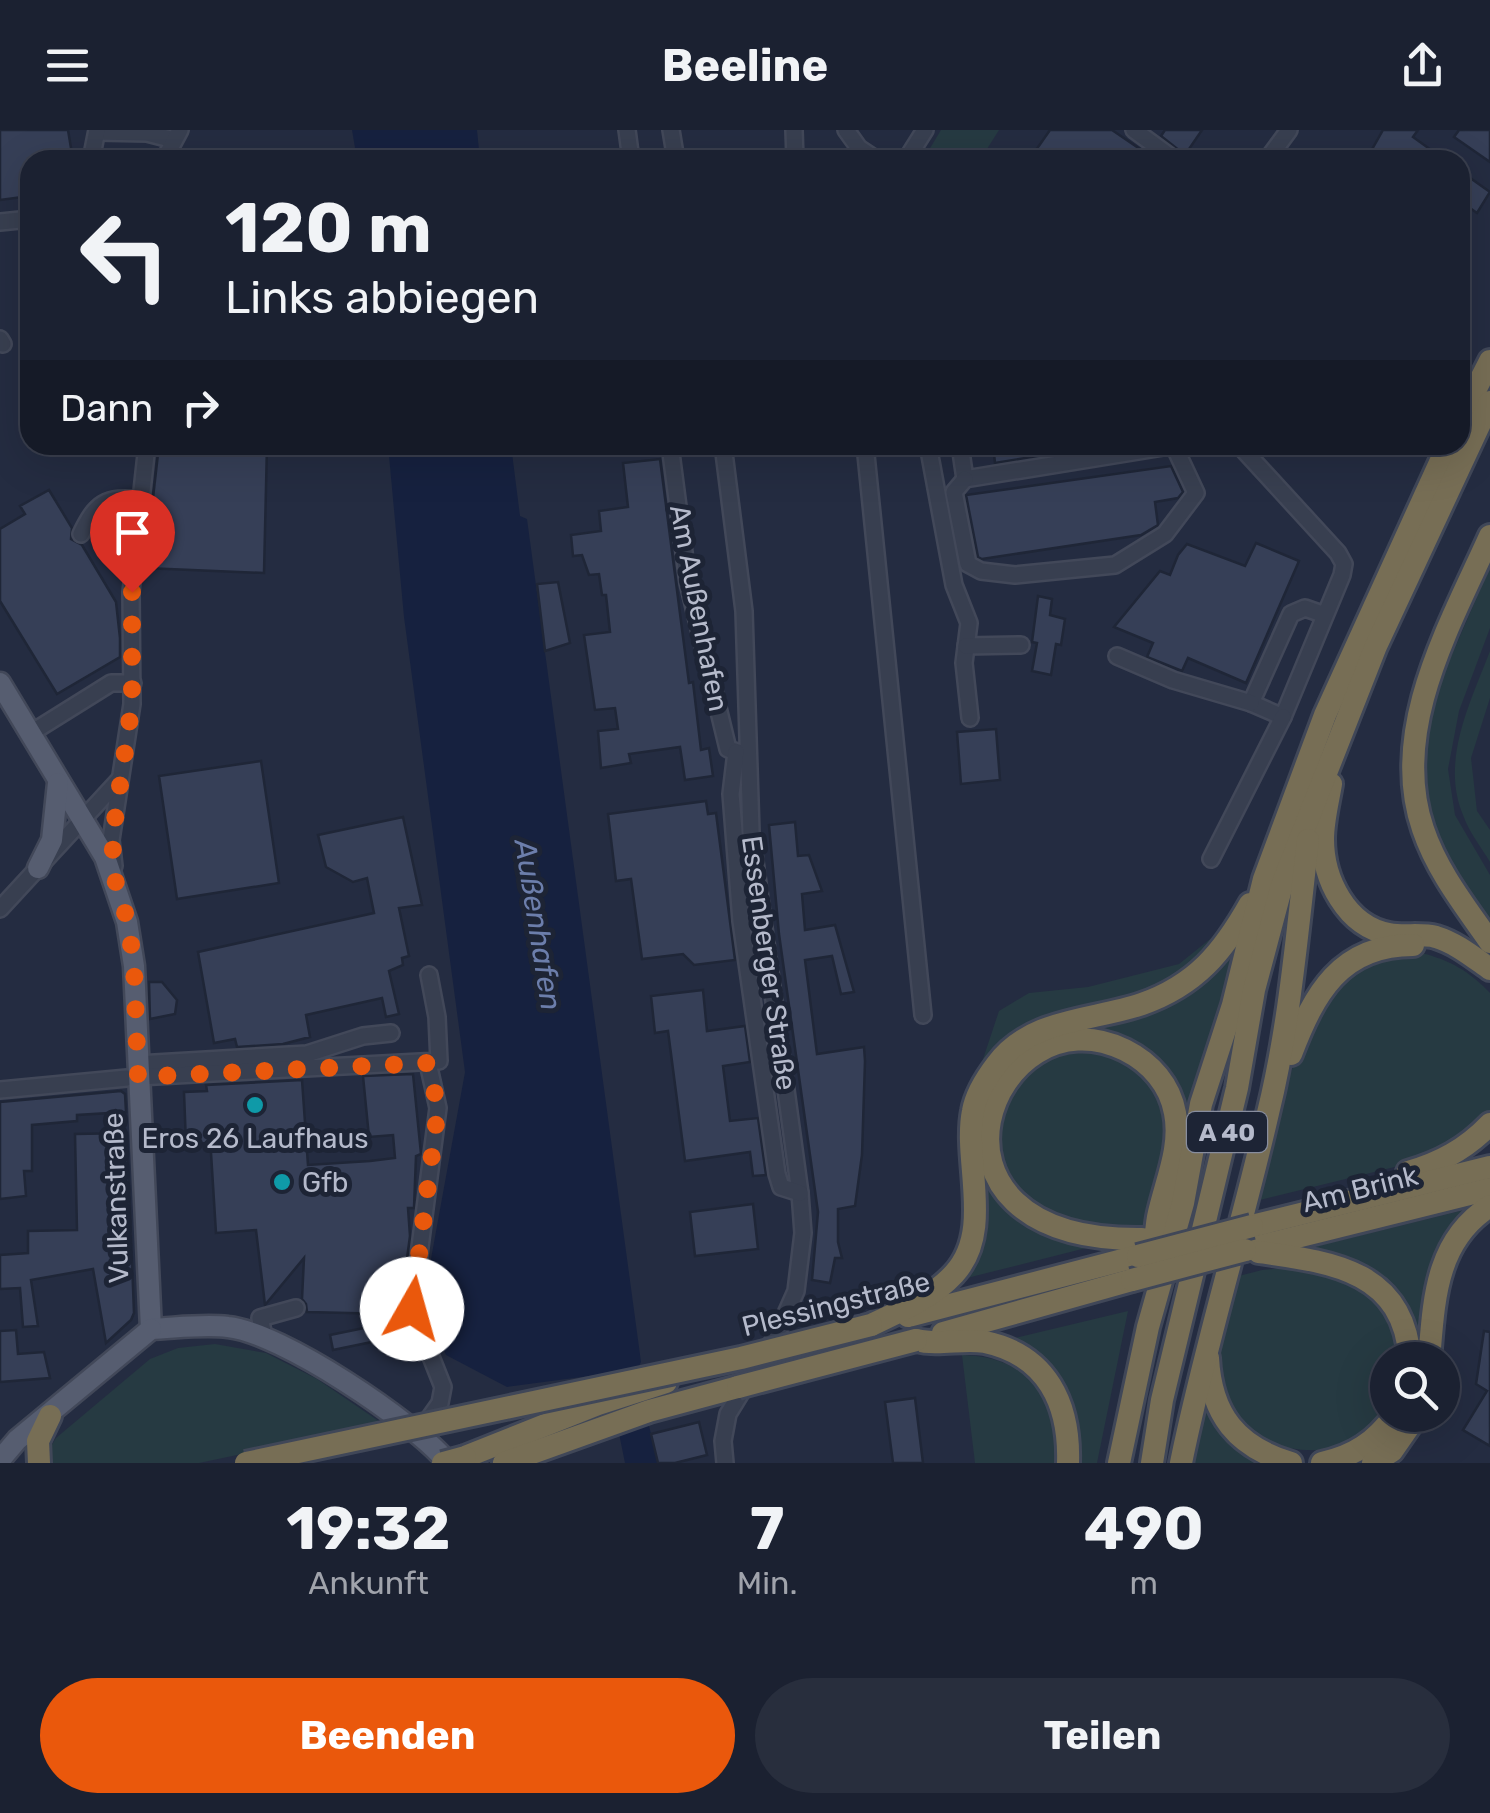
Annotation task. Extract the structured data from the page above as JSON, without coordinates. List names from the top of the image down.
{
  "streets": {
    "highway": ["A 40", "Am Brink", "Plessingstraße"],
    "main road": ["Vulkanstraße"],
    "street": ["Am Außenhafen", "Essenberger Straße"]
  },
  "crossings": [
    ["Am Außenhafen", "Essenberger Straße"],
    ["Am Brink", "Plessingstraße"]
  ],
  "water": ["Außenhafen"],
  "places": ["Eros 26 Laufhaus", "Gfb"],
  "page": {
    "header": "Beeline",
    "turn": ["120 m", "Links abbiegen"],
    "then": "Dann",
    "eta": [
      "19:32",
      "Ankunft",
      "7",
      "Min.",
      "490",
      "m"
    ],
    "buttons": ["Beenden", "Teilen"]
  }
}
